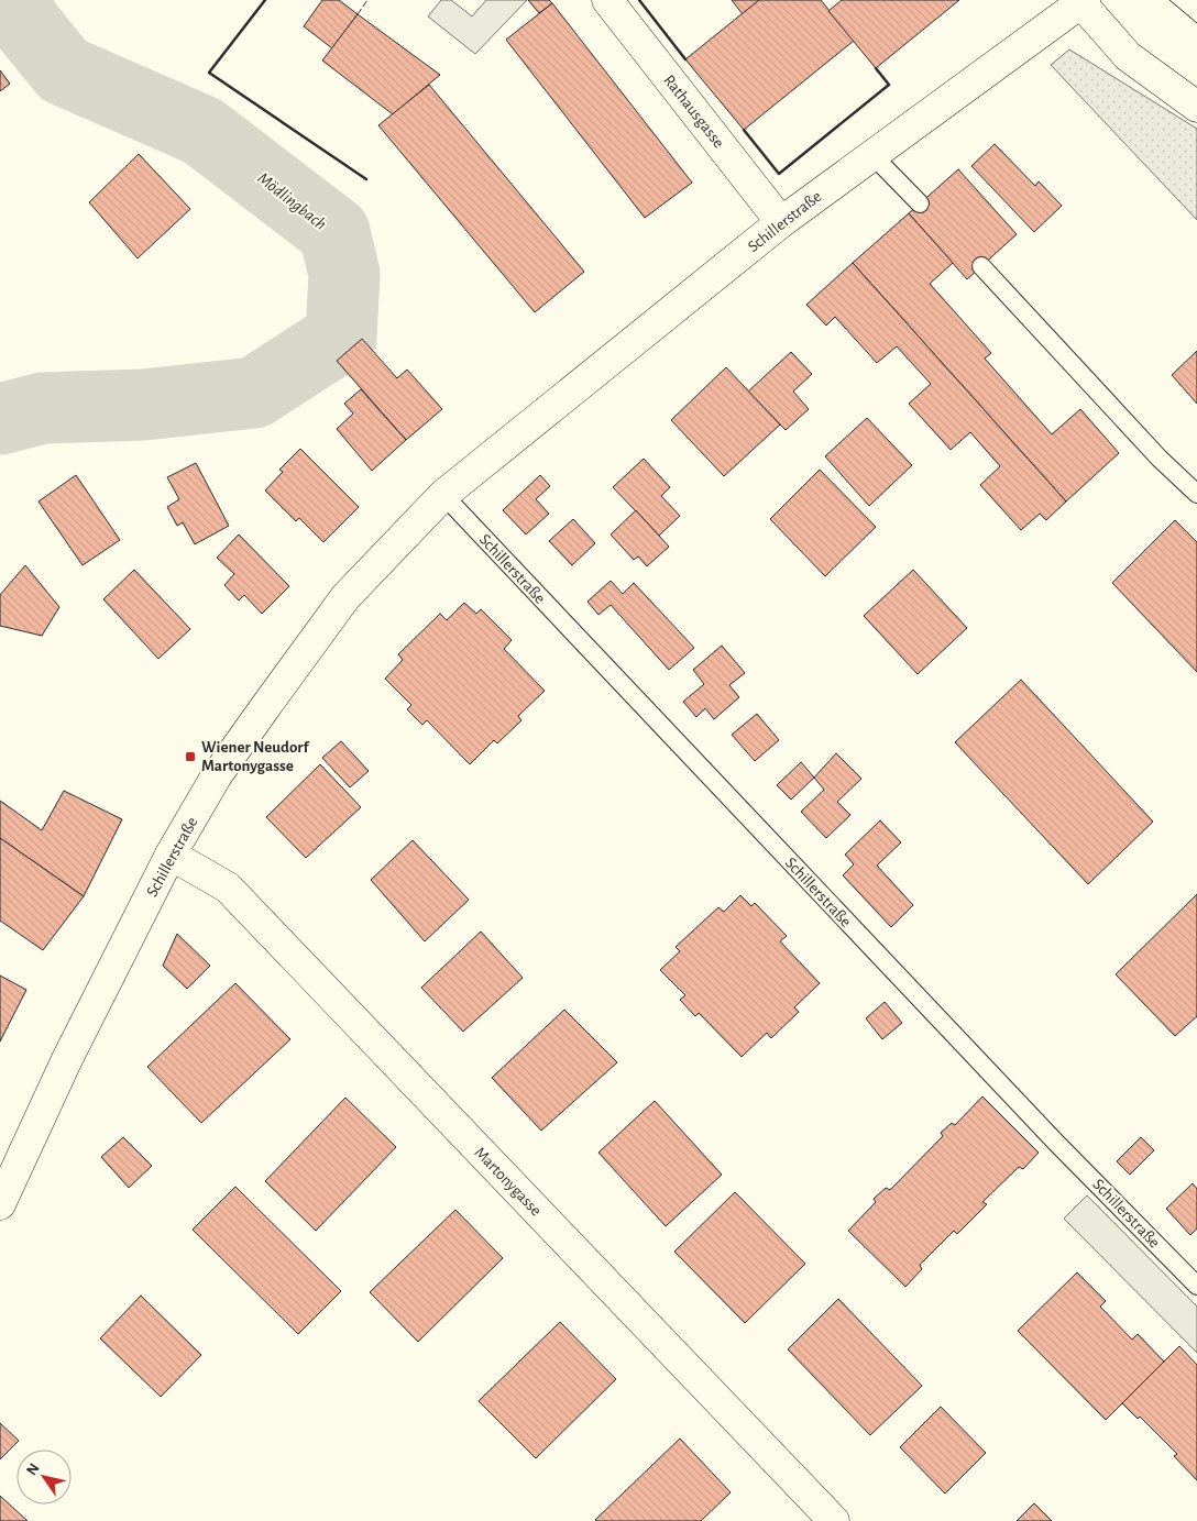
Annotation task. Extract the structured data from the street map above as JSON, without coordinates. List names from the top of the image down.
{
  "streets": {
    "street": ["Rathausgasse", "Schillerstraße", "Martonygasse"]
  },
  "crossings": [
    ["Rathausgasse", "Schillerstraße"],
    ["Schillerstraße", "Martonygasse"]
  ],
  "water": ["Mödlingbach"],
  "places": {
    "transit": ["Wiener Neudorf Martonygasse"]
  },
  "north": "top left"
}
